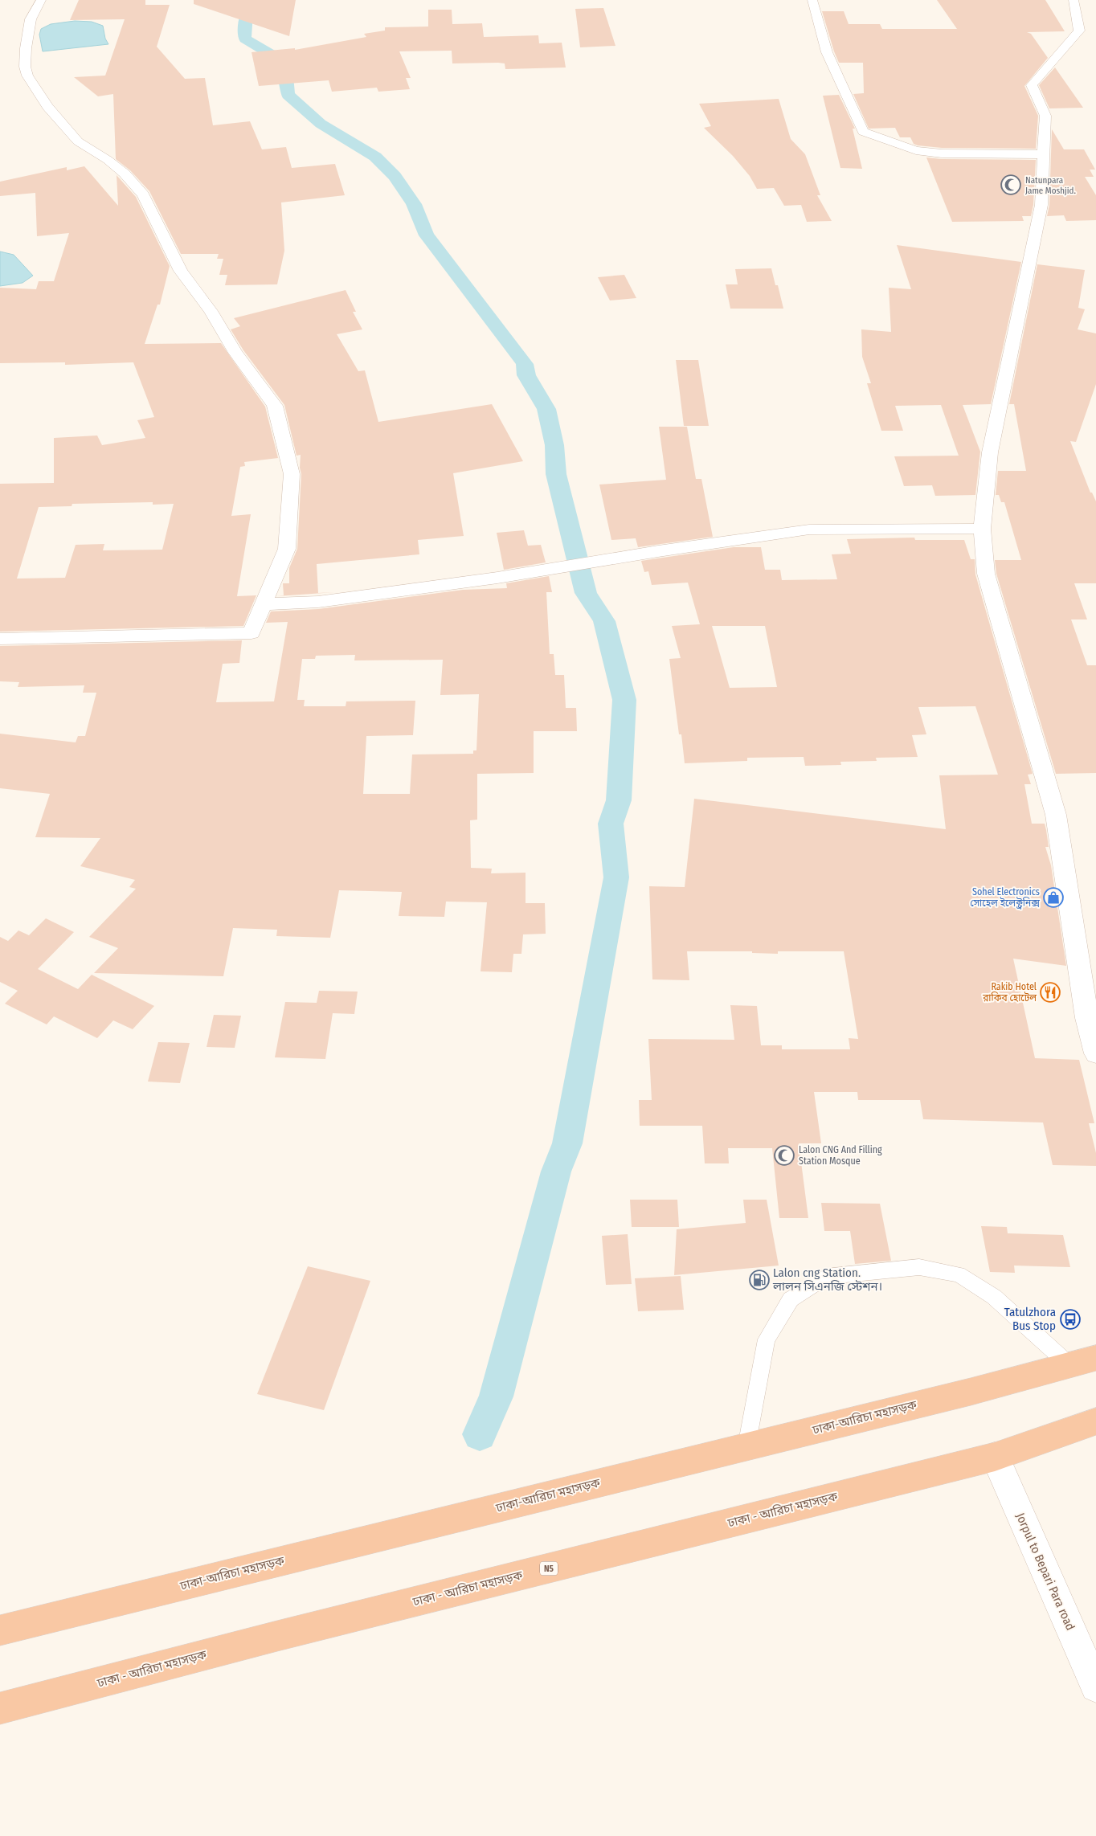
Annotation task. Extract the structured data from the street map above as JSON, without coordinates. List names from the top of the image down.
{
  "streets": {
    "highway": ["ঢাকা-আরিচা মহাসড়ক", "ঢাকা - আরিচা মহাসড়ক", "N5"],
    "street": ["Jorpul to Bepari Para road"]
  },
  "crossings": [
    ["ঢাকা - আরিচা মহাসড়ক", "Jorpul to Bepari Para road"]
  ],
  "places": {
    "mosque": ["Natunpara Jame Moshjid.", "Lalon CNG And Filling Station Mosque"],
    "shop": ["Sohel Electronics সোহেল ইলেক্ট্রনিক্স"],
    "restaurant": ["Rakib Hotel রাকিব হোটেল"],
    "fuel station": ["Lalon cng Station. লালন সিএনজি স্টেশন।"],
    "bus stop": ["Tatulzhora Bus Stop"]
  }
}
